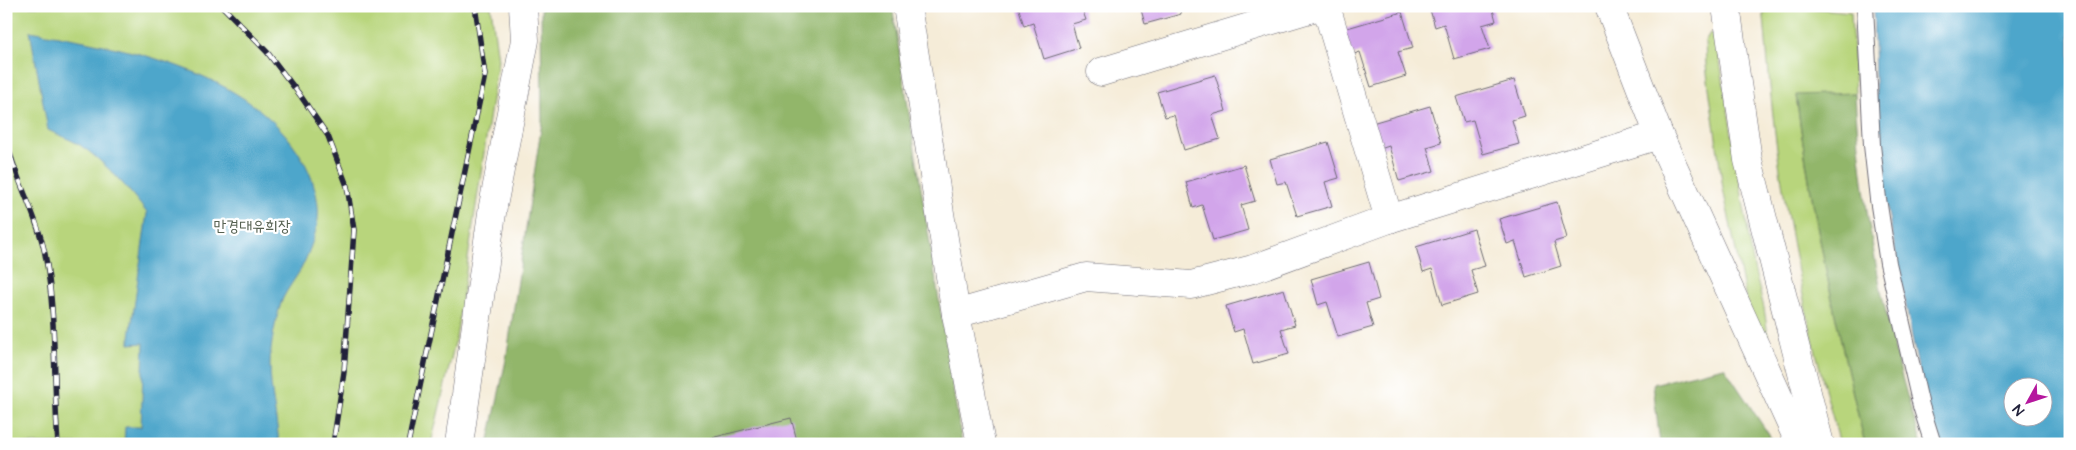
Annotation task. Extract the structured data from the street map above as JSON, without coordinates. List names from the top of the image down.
{
  "parks": ["만경대유희장"],
  "north": "bottom left"
}
